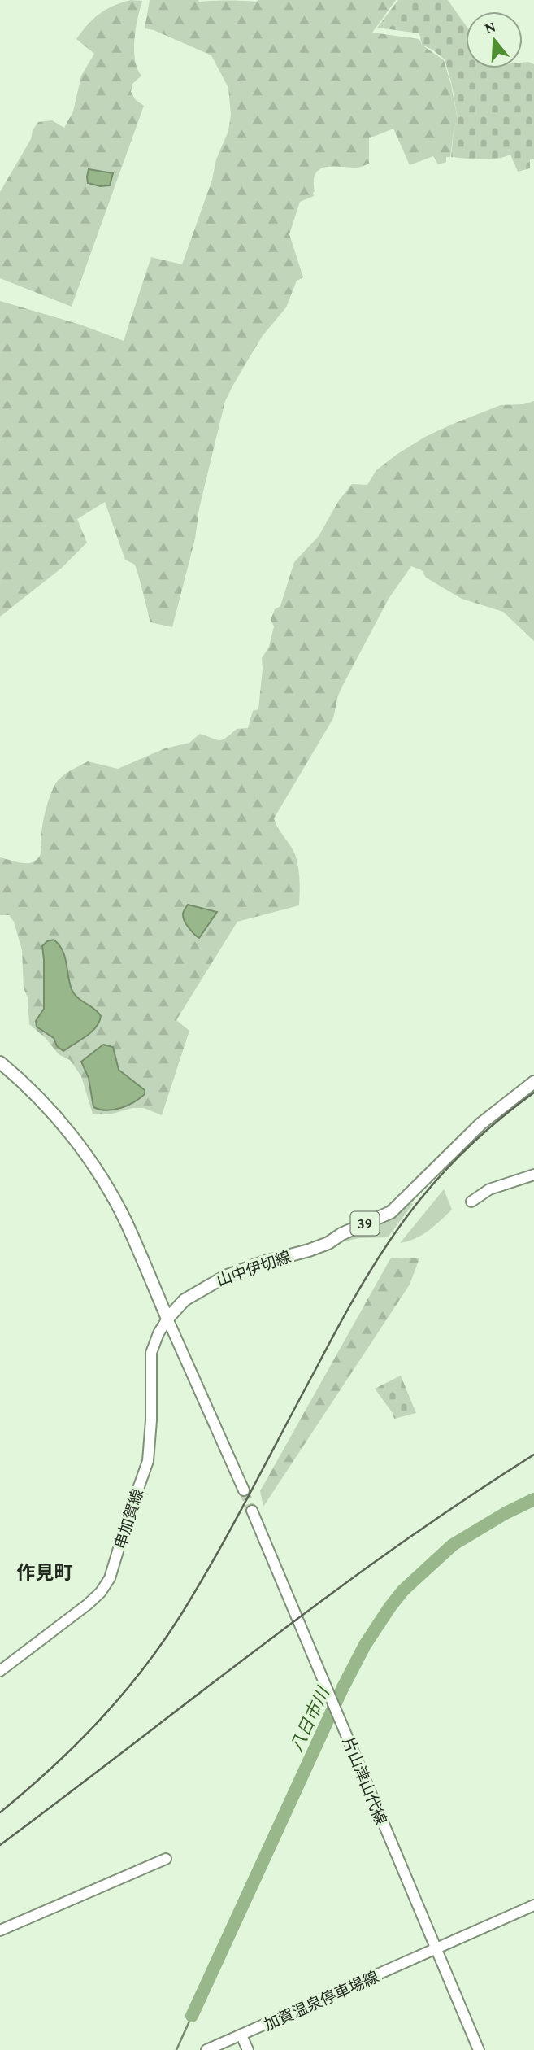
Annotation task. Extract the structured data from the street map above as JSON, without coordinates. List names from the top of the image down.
{
  "streets": {
    "main road": [
      "39",
      "山中伊切線",
      "串加賀線",
      "片山津山代線",
      "加賀温泉停車場線"
    ]
  },
  "crossings": [
    ["山中伊切線", "串加賀線"],
    ["片山津山代線", "加賀温泉停車場線"]
  ],
  "districts": ["作見町"],
  "water": ["八日市川"],
  "north": "top"
}
